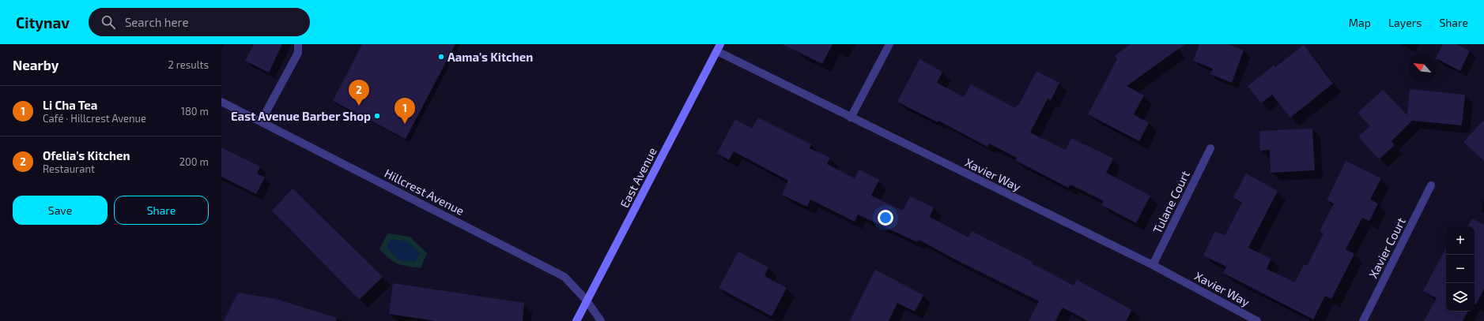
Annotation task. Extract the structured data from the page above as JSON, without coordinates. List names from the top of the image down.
{
  "streets": {
    "main road": ["East Avenue"],
    "street": [
      "Xavier Way",
      "Hillcrest Avenue",
      "Tulane Court",
      "Xavier Court"
    ]
  },
  "crossings": [
    ["Xavier Way", "East Avenue"],
    ["Xavier Way", "Tulane Court"],
    ["East Avenue", "Hillcrest Avenue"]
  ],
  "places": ["Aama's Kitchen", "East Avenue Barber Shop"],
  "north": "top left",
  "page": {
    "header": "Citynav",
    "search": "Search here",
    "nav": ["Map", "Layers", "Share"],
    "heading": ["Nearby", "2 results"],
    "pins": ["2", "1"],
    "list": [
      {
        "mark": "1",
        "name": "Li Cha Tea",
        "note": "Café · Hillcrest Avenue",
        "value": "180 m"
      },
      {
        "mark": "2",
        "name": "Ofelia's Kitchen",
        "note": "Restaurant",
        "value": "200 m"
      }
    ],
    "buttons": ["Save", "Share"],
    "map_buttons": ["+", "−"]
  }
}
